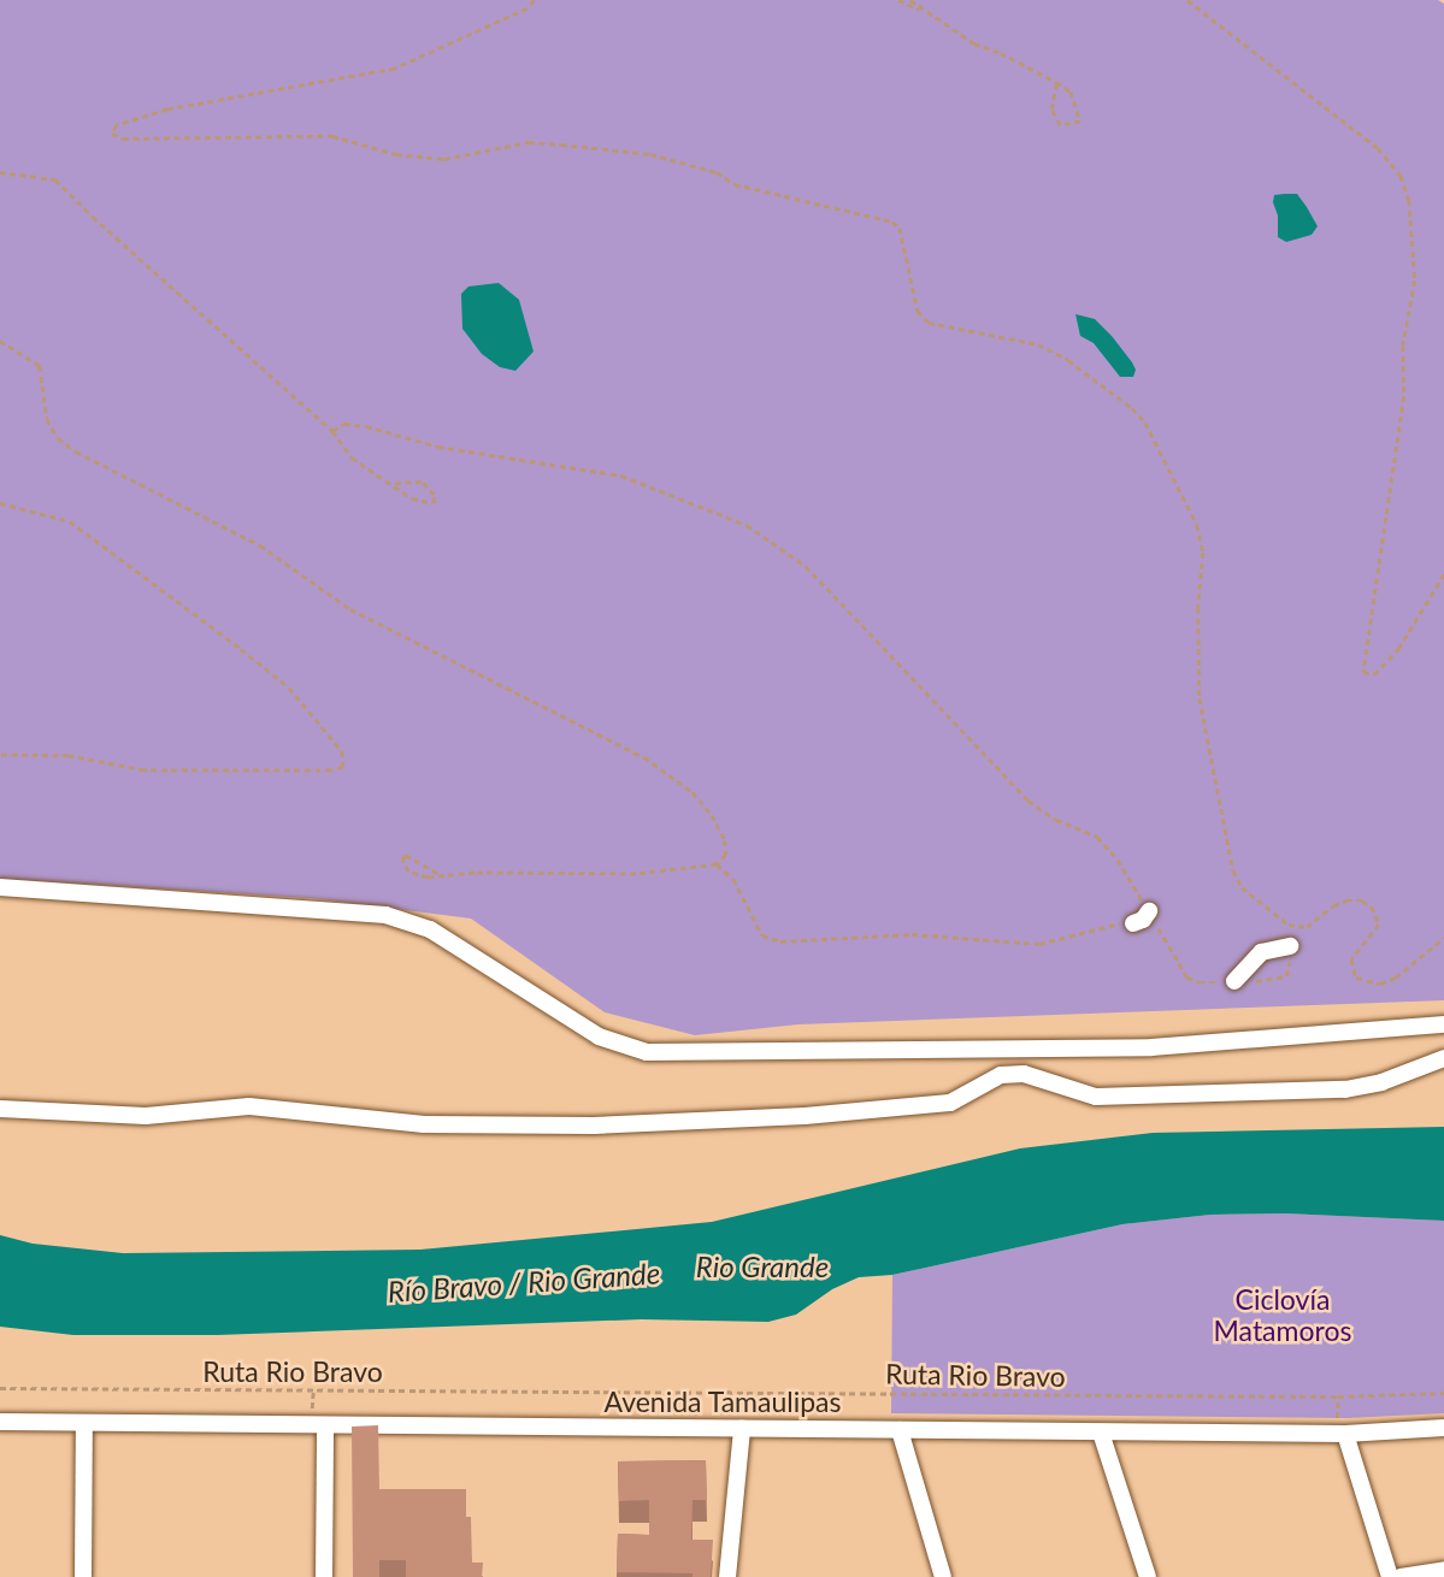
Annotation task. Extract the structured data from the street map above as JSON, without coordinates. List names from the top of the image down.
{
  "streets": {
    "street": ["Avenida Tamaulipas"],
    "path": ["Ruta Rio Bravo"]
  },
  "water": ["Rio Grande", "Río Bravo / Rio Grande"],
  "parks": ["Ciclovía Matamoros"]
}
